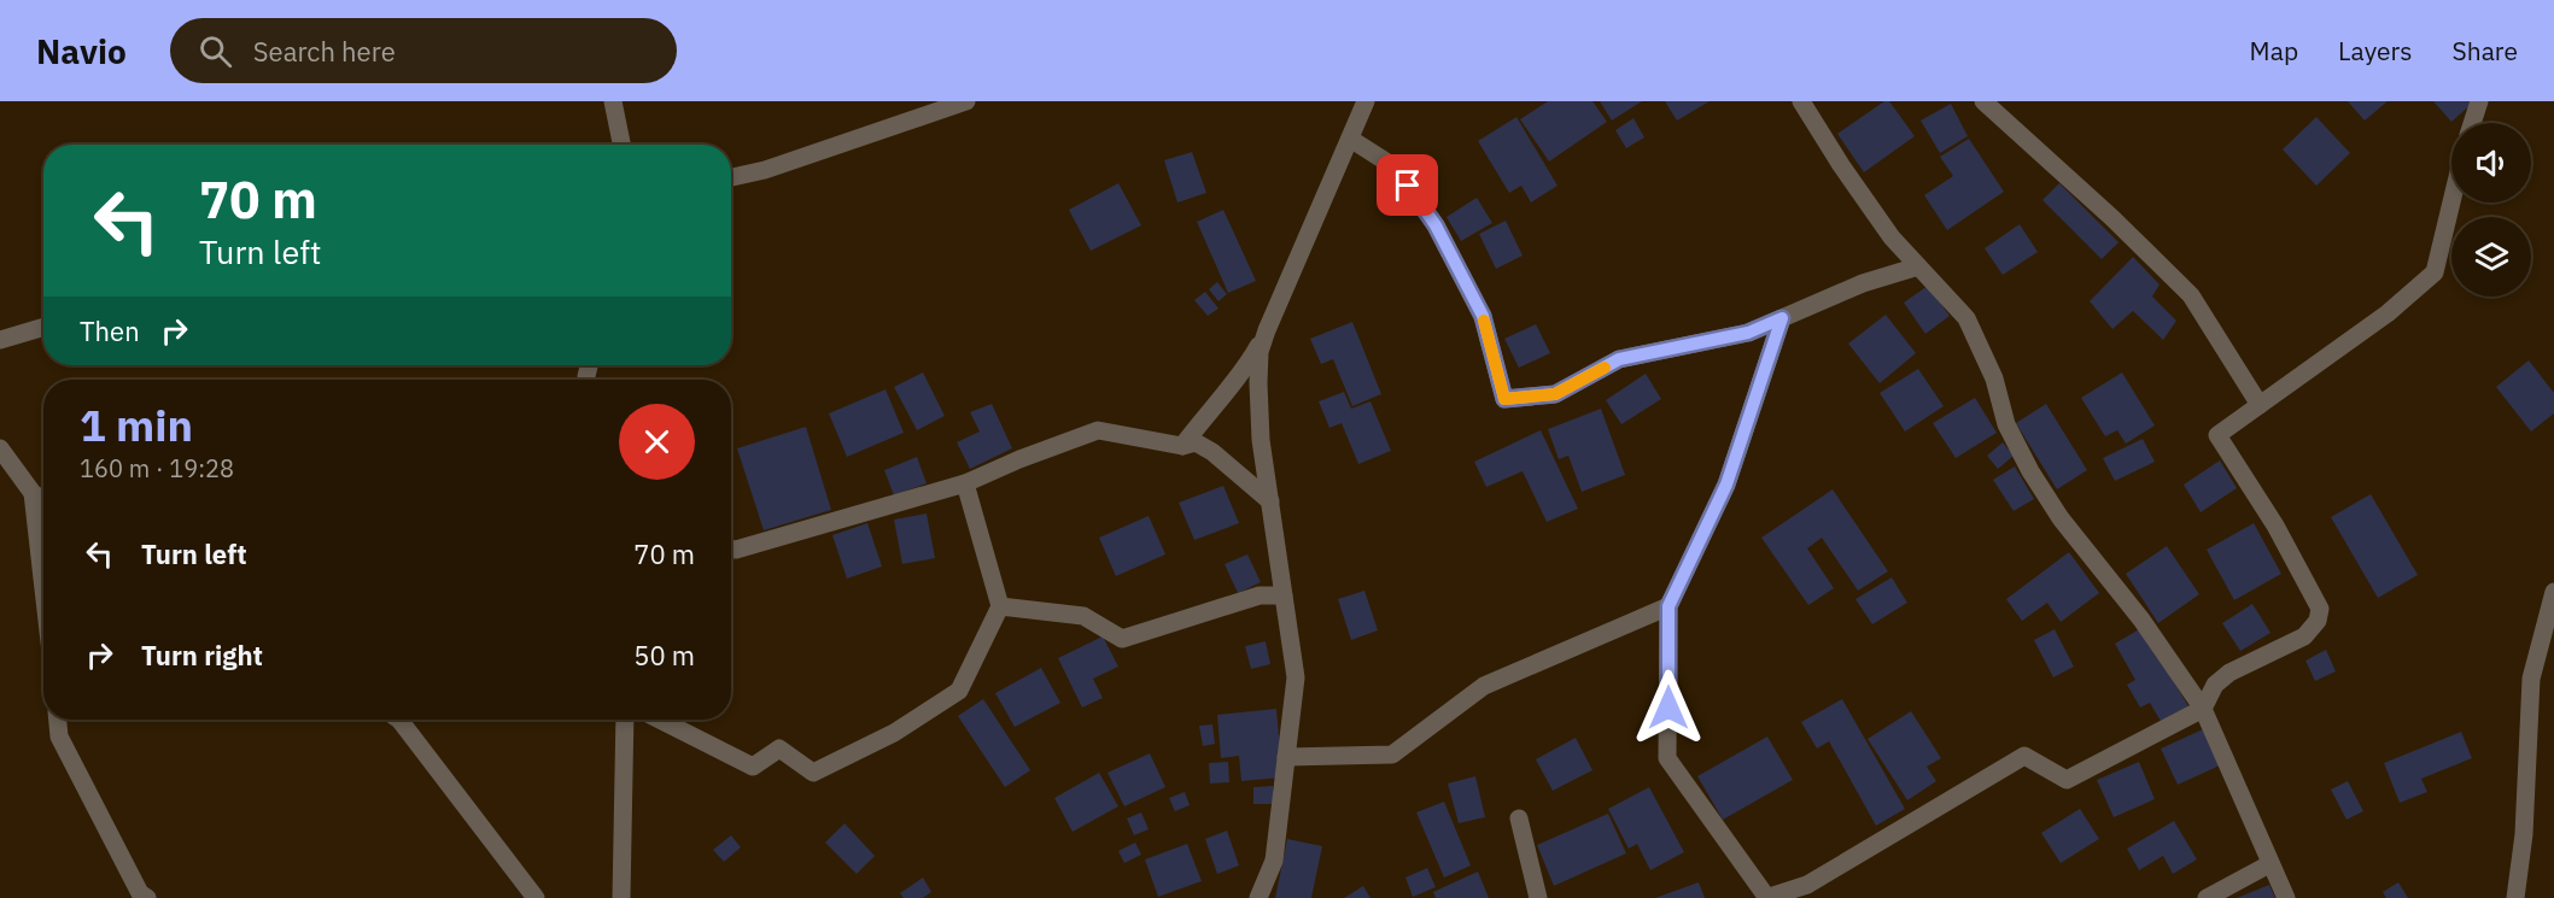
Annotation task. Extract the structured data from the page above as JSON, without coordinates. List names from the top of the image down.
{
  "page": {
    "header": "Navio",
    "search": "Search here",
    "nav": ["Map", "Layers", "Share"],
    "turn": ["70 m", "Turn left"],
    "then": "Then",
    "heading": ["1 min", "160 m · 19:28"],
    "list": [
      {
        "name": "Turn left",
        "value": "70 m"
      },
      {
        "name": "Turn right",
        "value": "50 m"
      }
    ]
  }
}
